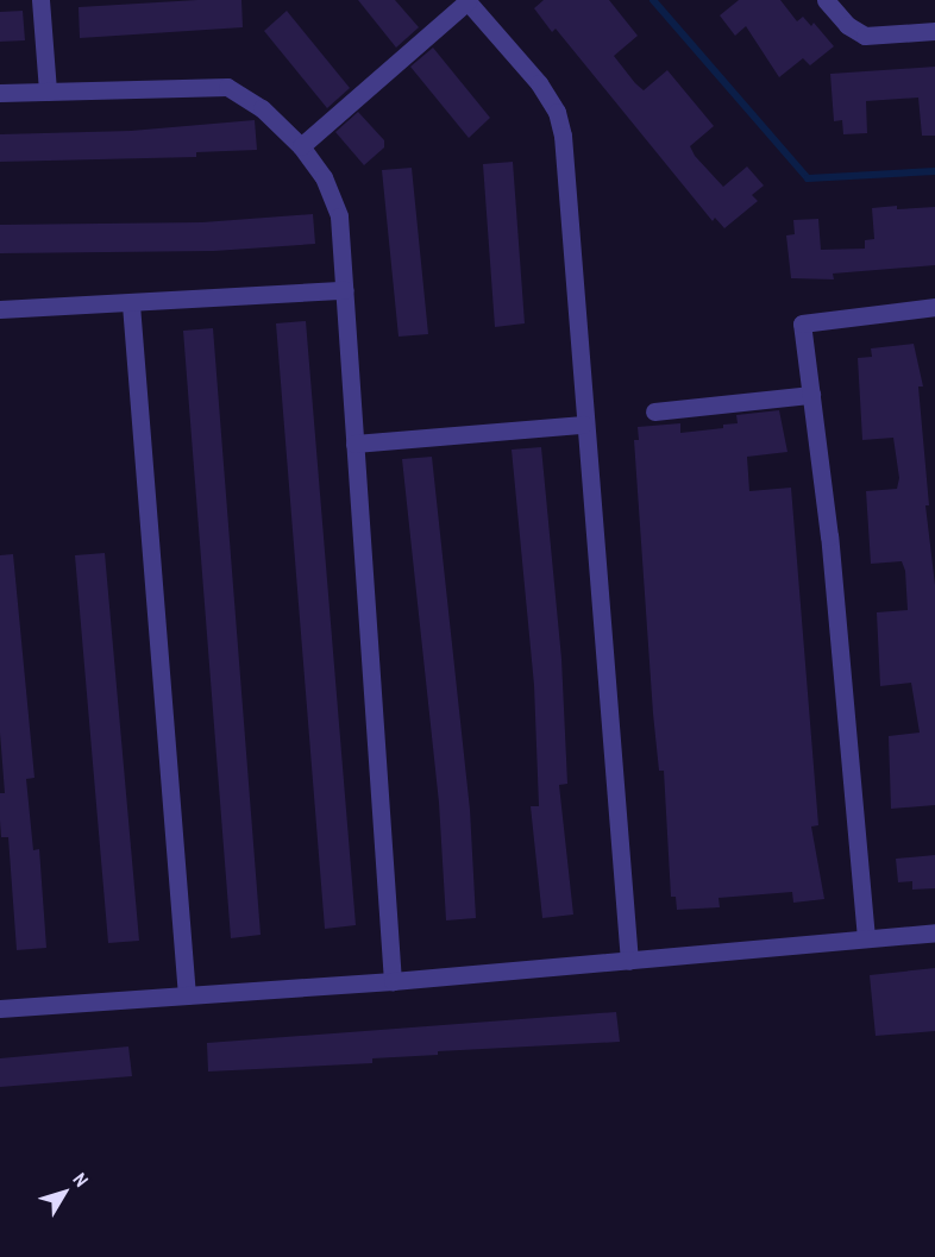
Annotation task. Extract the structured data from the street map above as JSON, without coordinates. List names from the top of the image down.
{
  "north": "top right"
}
